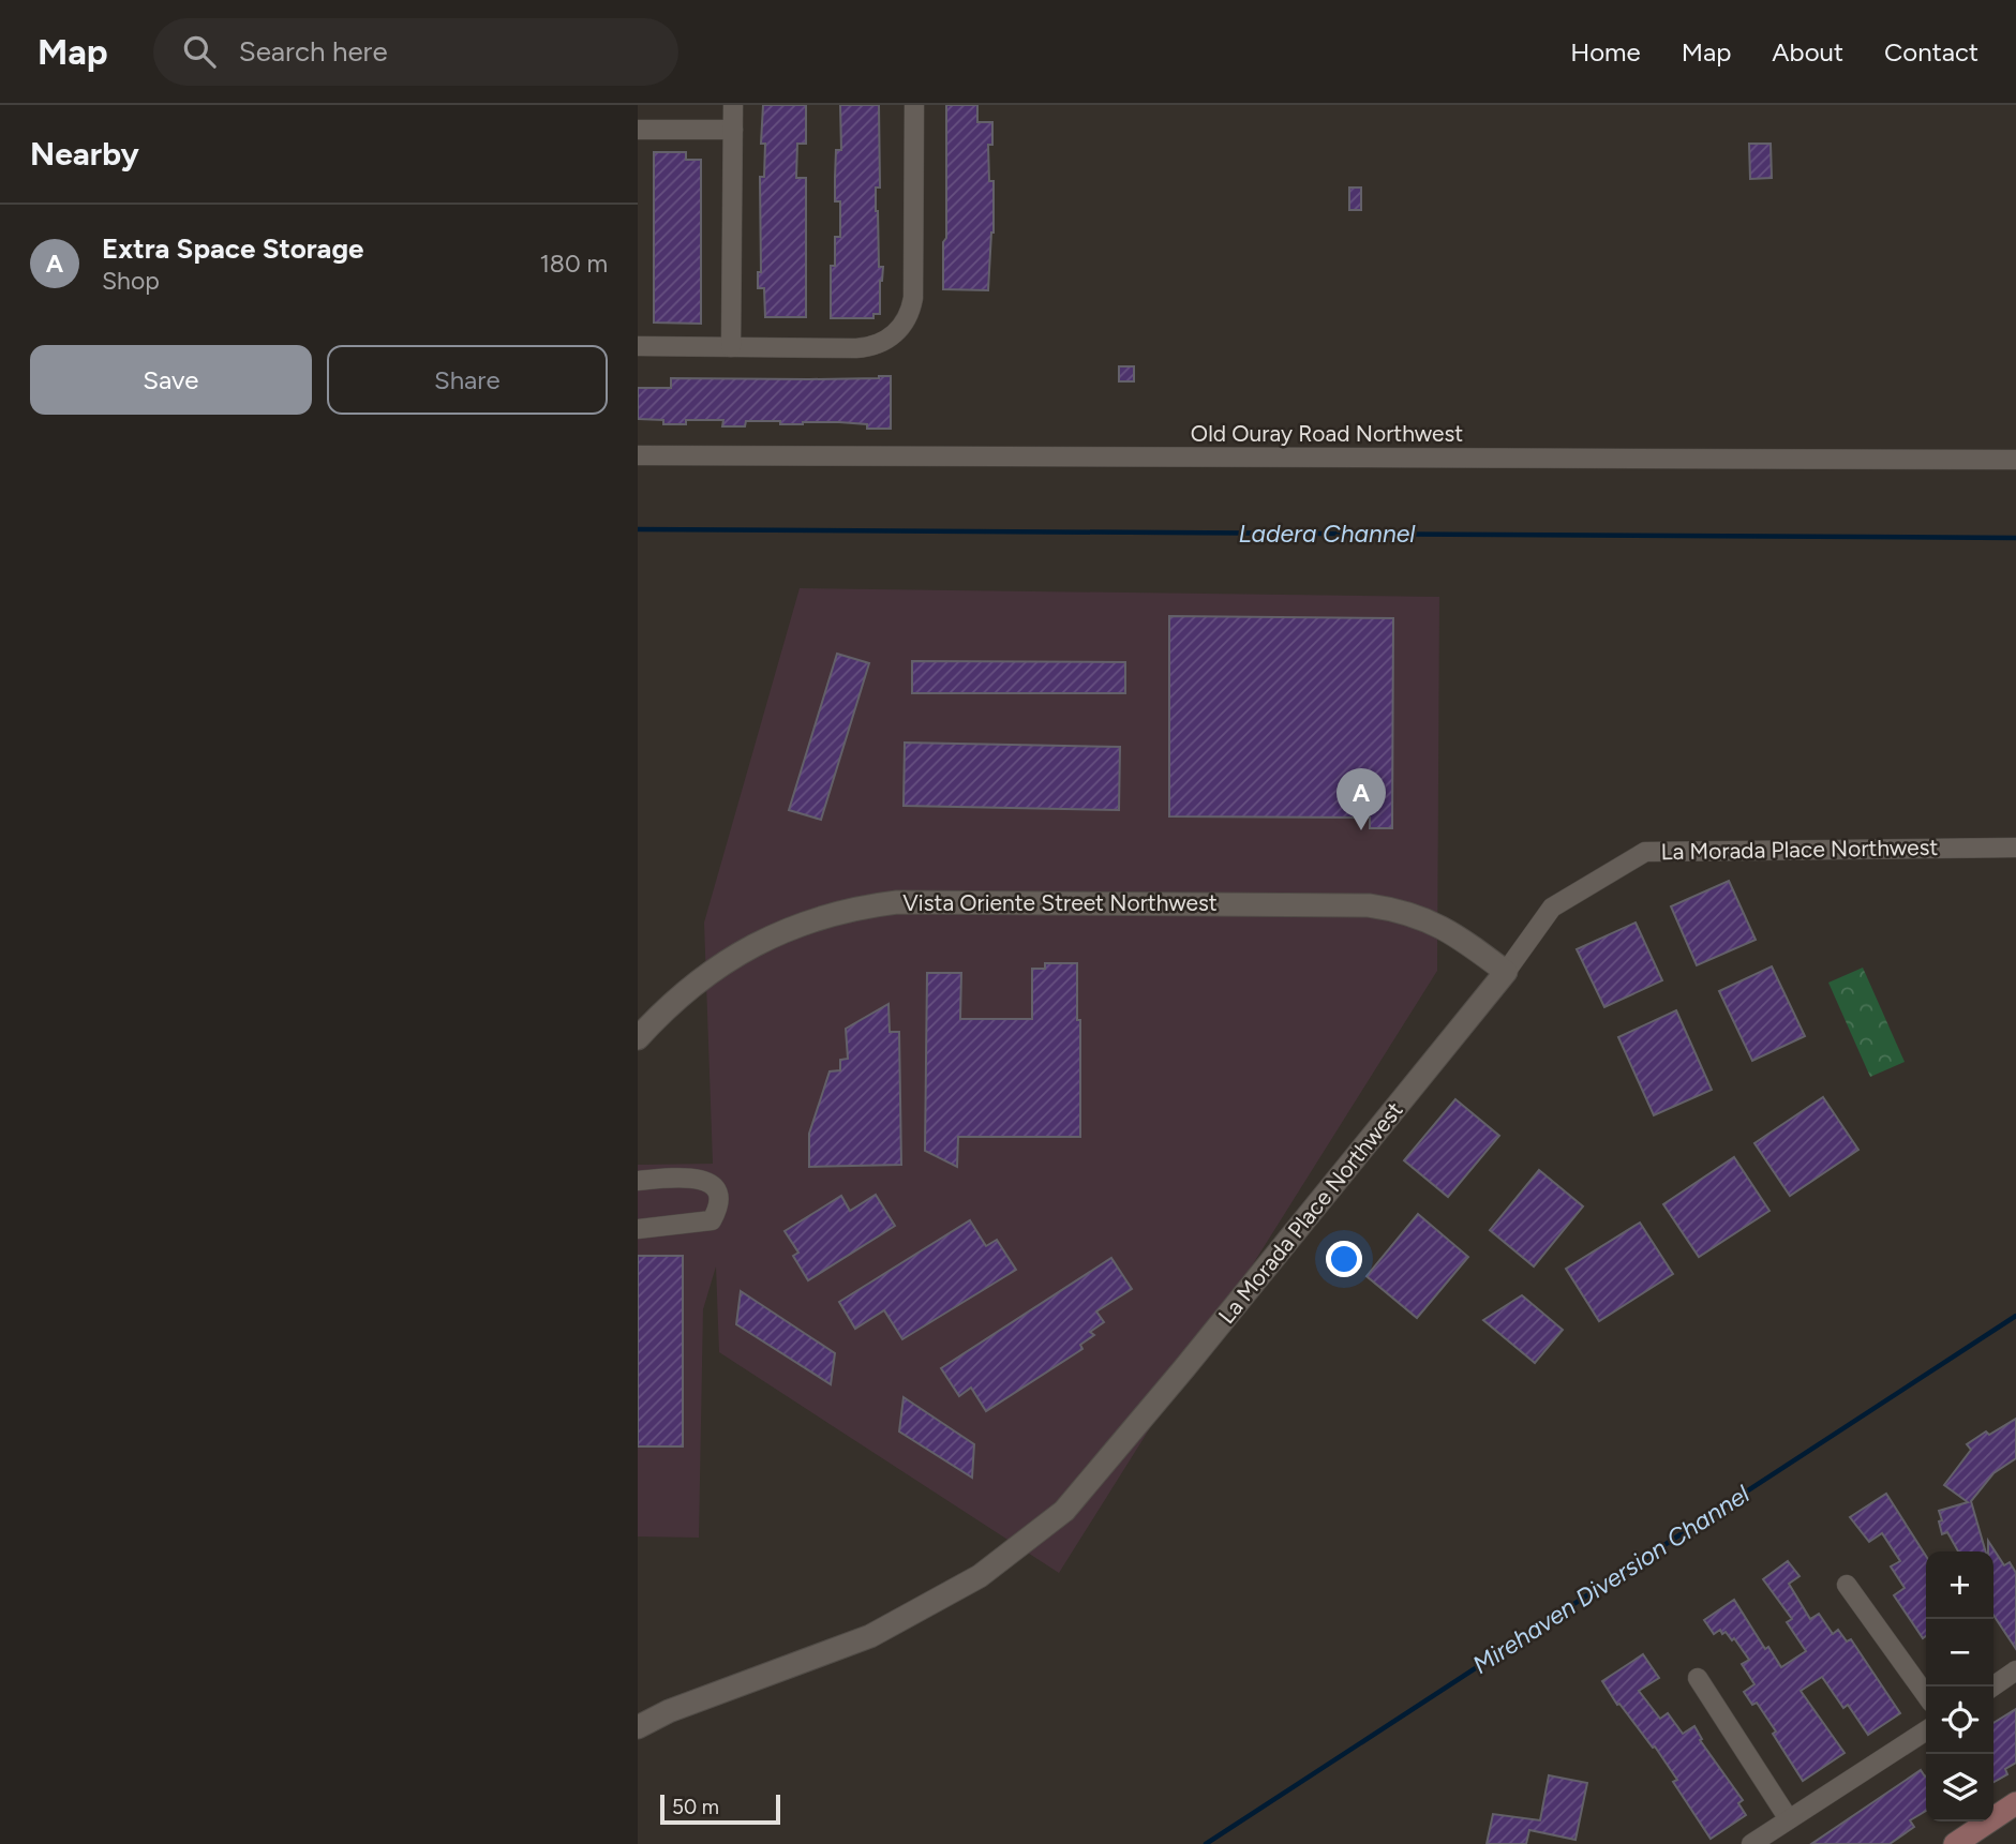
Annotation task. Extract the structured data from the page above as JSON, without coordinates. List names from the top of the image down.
{
  "streets": {
    "street": ["Old Ouray Road Northwest", "La Morada Place Northwest", "Vista Oriente Street Northwest"]
  },
  "crossings": [
    ["La Morada Place Northwest", "Vista Oriente Street Northwest"]
  ],
  "water": ["Ladera Channel", "Mirehaven Diversion Channel"],
  "scale_bar": "50 m",
  "page": {
    "header": "Map",
    "search": "Search here",
    "nav": [
      "Home",
      "Map",
      "About",
      "Contact"
    ],
    "heading": "Nearby",
    "list": [
      {
        "mark": "A",
        "name": "Extra Space Storage",
        "note": "Shop",
        "value": "180 m"
      }
    ],
    "buttons": ["Save", "Share"],
    "pins": "A",
    "map_buttons": ["+", "−"],
    "scale": "50 m"
  }
}
